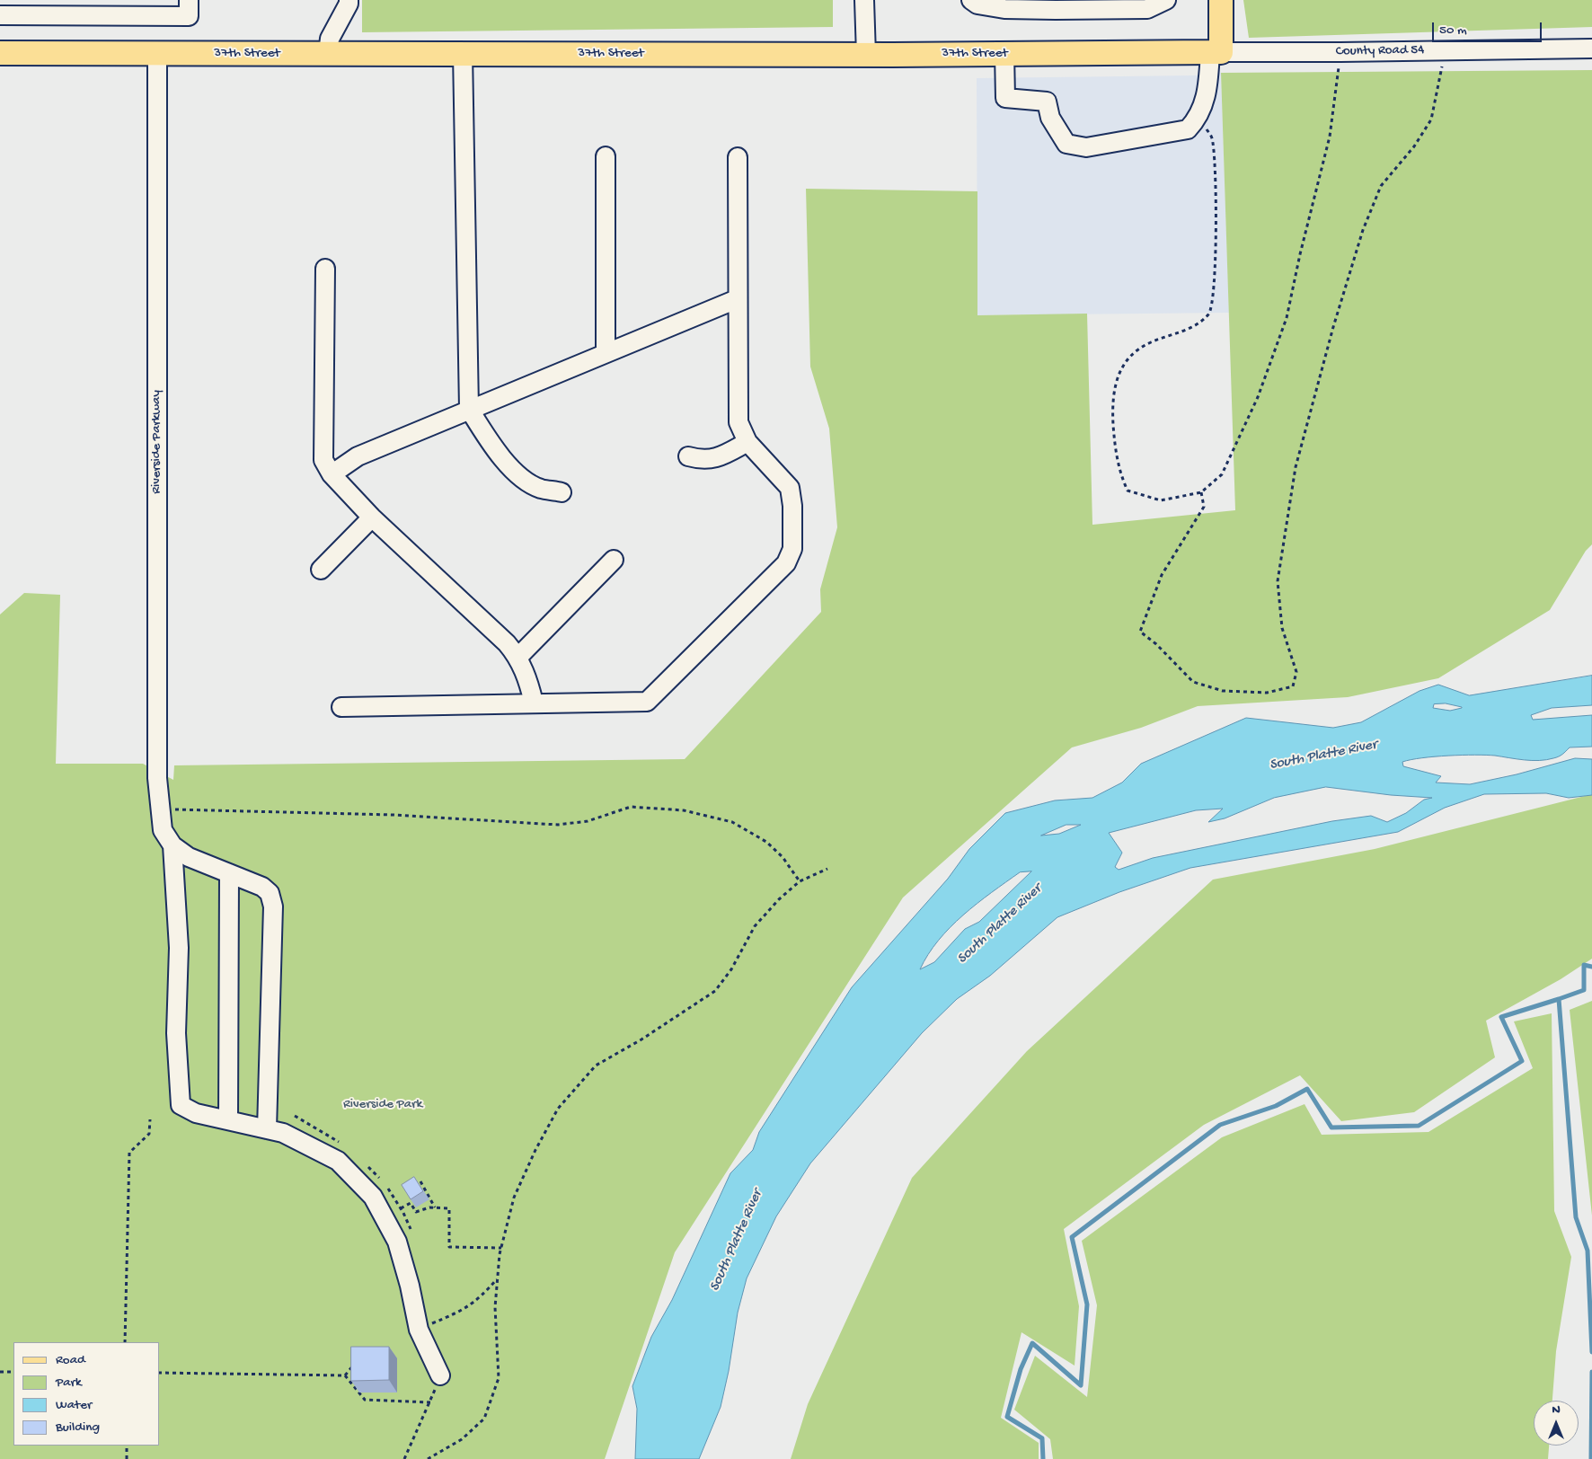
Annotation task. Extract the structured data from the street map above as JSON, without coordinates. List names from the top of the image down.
{
  "streets": {
    "main road": ["37th Street"],
    "street": ["County Road 54", "Riverside Parkway"]
  },
  "crossings": [
    ["County Road 54", "37th Street"],
    ["37th Street", "Riverside Parkway"]
  ],
  "water": ["South Platte River"],
  "parks": ["Riverside Park"],
  "legend": [
    "Road",
    "Park",
    "Water",
    "Building"
  ],
  "scale_bar": "50 m",
  "north": "top"
}
